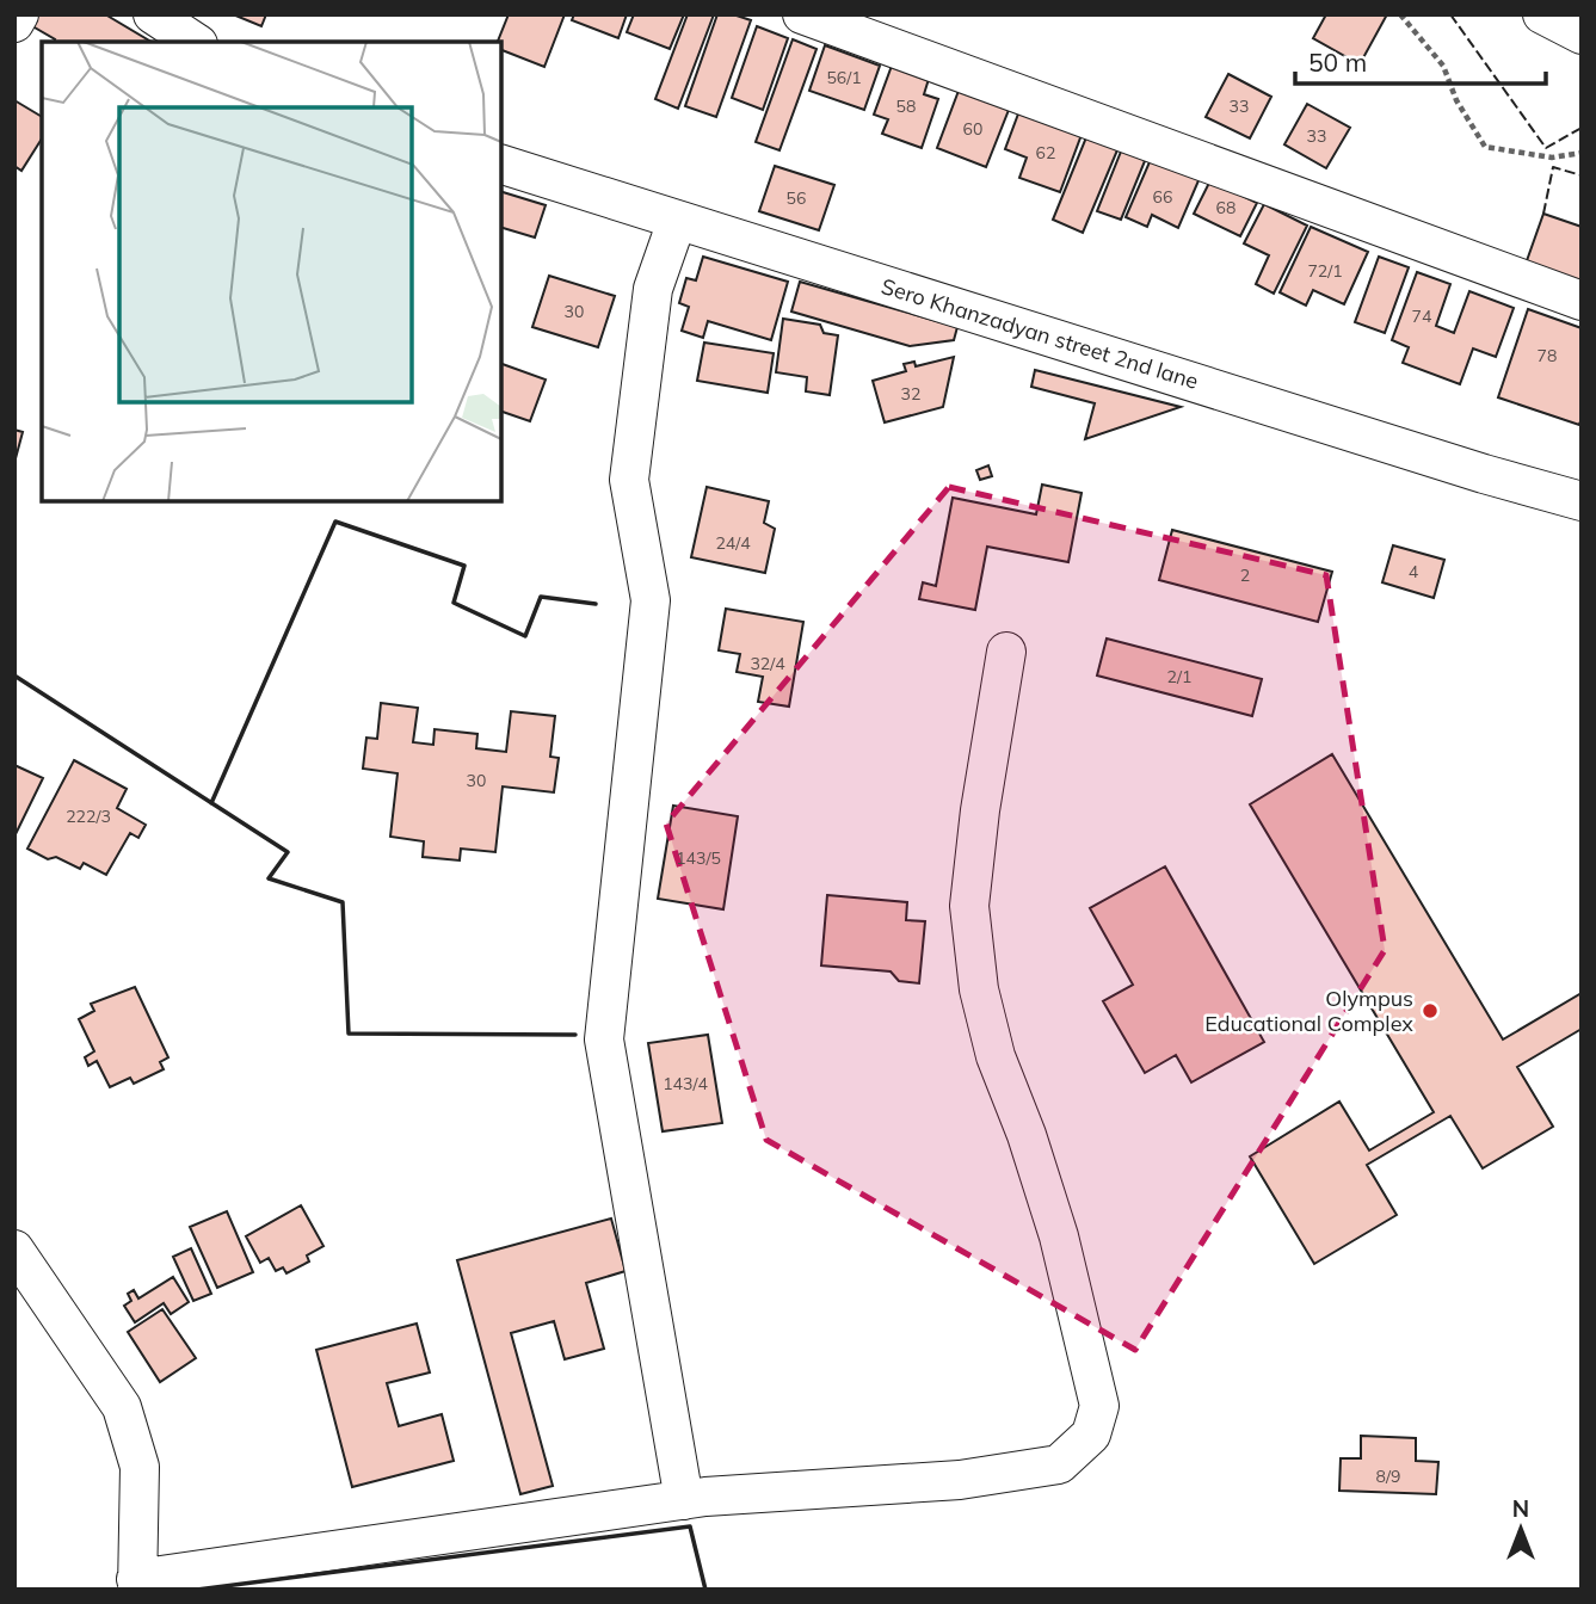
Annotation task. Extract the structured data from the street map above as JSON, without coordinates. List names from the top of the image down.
{
  "streets": {
    "street": ["Sero Khanzadyan street 2nd lane"]
  },
  "places": ["Olympus Educational Complex"],
  "house_numbers": [
    "56/1",
    "58",
    "33",
    "60",
    "33",
    "62",
    "66",
    "56",
    "68",
    "72/1",
    "30",
    "74",
    "78",
    "32",
    "24/4",
    "4",
    "2",
    "32/4",
    "2/1",
    "30",
    "222/3",
    "143/5",
    "143/4",
    "8/9"
  ],
  "scale_bar": "50 m",
  "north": "top"
}
